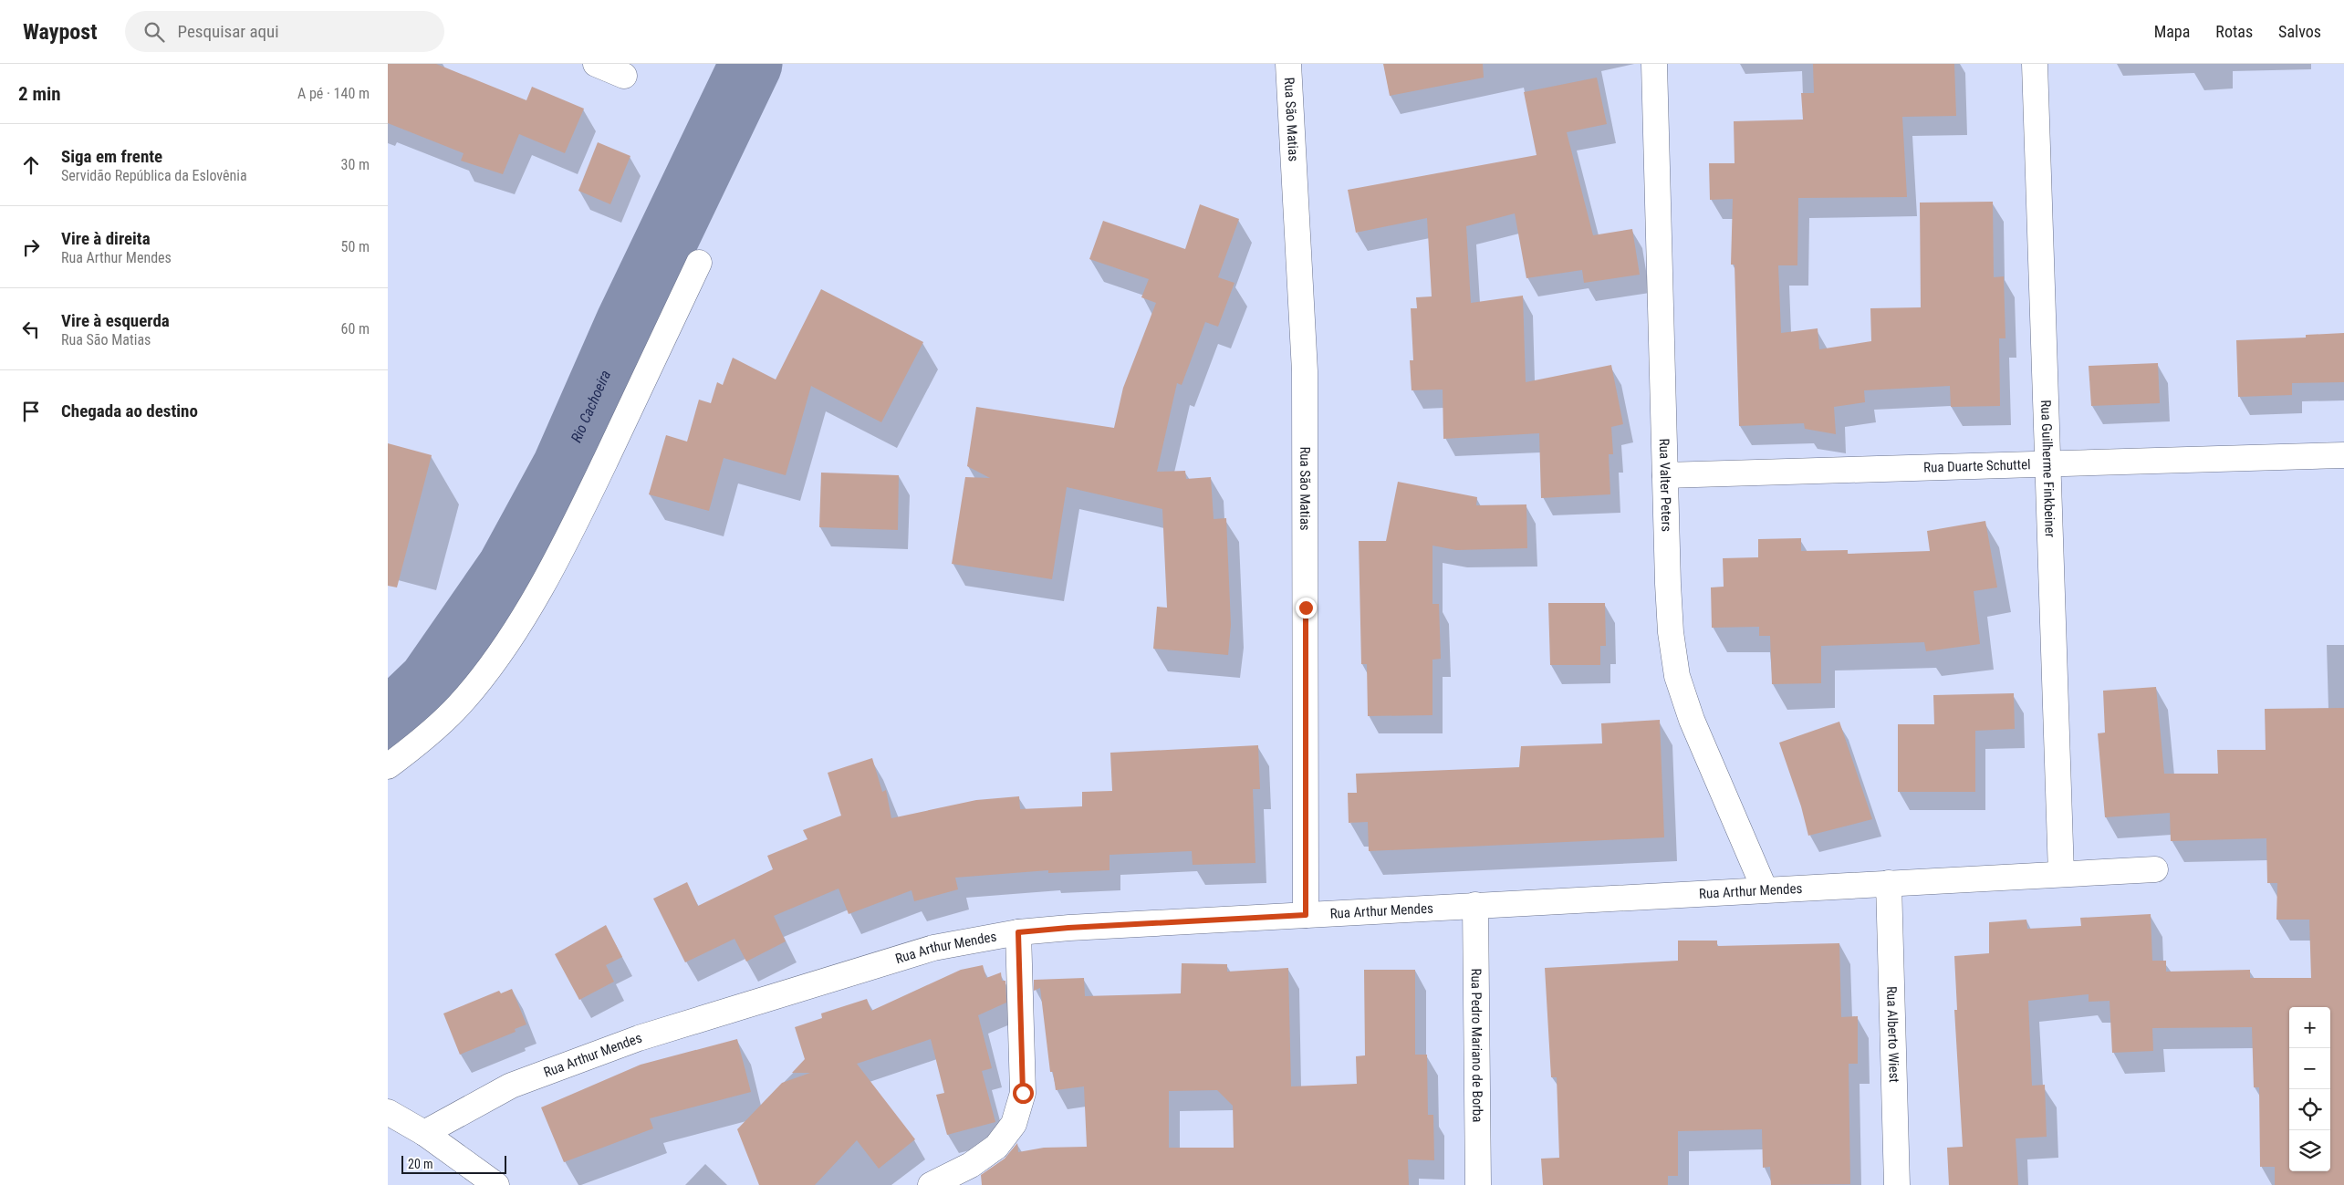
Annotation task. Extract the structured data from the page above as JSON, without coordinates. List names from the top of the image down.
{
  "streets": {
    "street": [
      "Rua São Matias",
      "Rua Duarte Schuttel",
      "Rua Guilherme Finkbeiner",
      "Rua Valter Peters",
      "Rua Arthur Mendes",
      "Rua Alberto Wiest",
      "Rua Pedro Mariano de Borba"
    ]
  },
  "crossings": [
    ["Rua São Matias", "Rua Arthur Mendes"],
    ["Rua Duarte Schuttel", "Rua Guilherme Finkbeiner"],
    ["Rua Duarte Schuttel", "Rua Valter Peters"],
    ["Rua Guilherme Finkbeiner", "Rua Arthur Mendes"],
    ["Rua Valter Peters", "Rua Arthur Mendes"],
    ["Rua Arthur Mendes", "Rua Alberto Wiest"],
    ["Rua Arthur Mendes", "Rua Pedro Mariano de Borba"]
  ],
  "water": ["Rio Cachoeira"],
  "scale_bar": "20 m",
  "page": {
    "header": "Waypost",
    "search": "Pesquisar aqui",
    "nav": ["Mapa", "Rotas", "Salvos"],
    "heading": ["2 min", "A pé · 140 m"],
    "list": [
      ["Siga em frente", "Servidão República da Eslovênia", "30 m"],
      ["Vire à direita", "Rua Arthur Mendes", "50 m"],
      ["Vire à esquerda", "Rua São Matias", "60 m"],
      "Chegada ao destino"
    ],
    "map_buttons": ["+", "−"],
    "scale": "20 m"
  }
}
